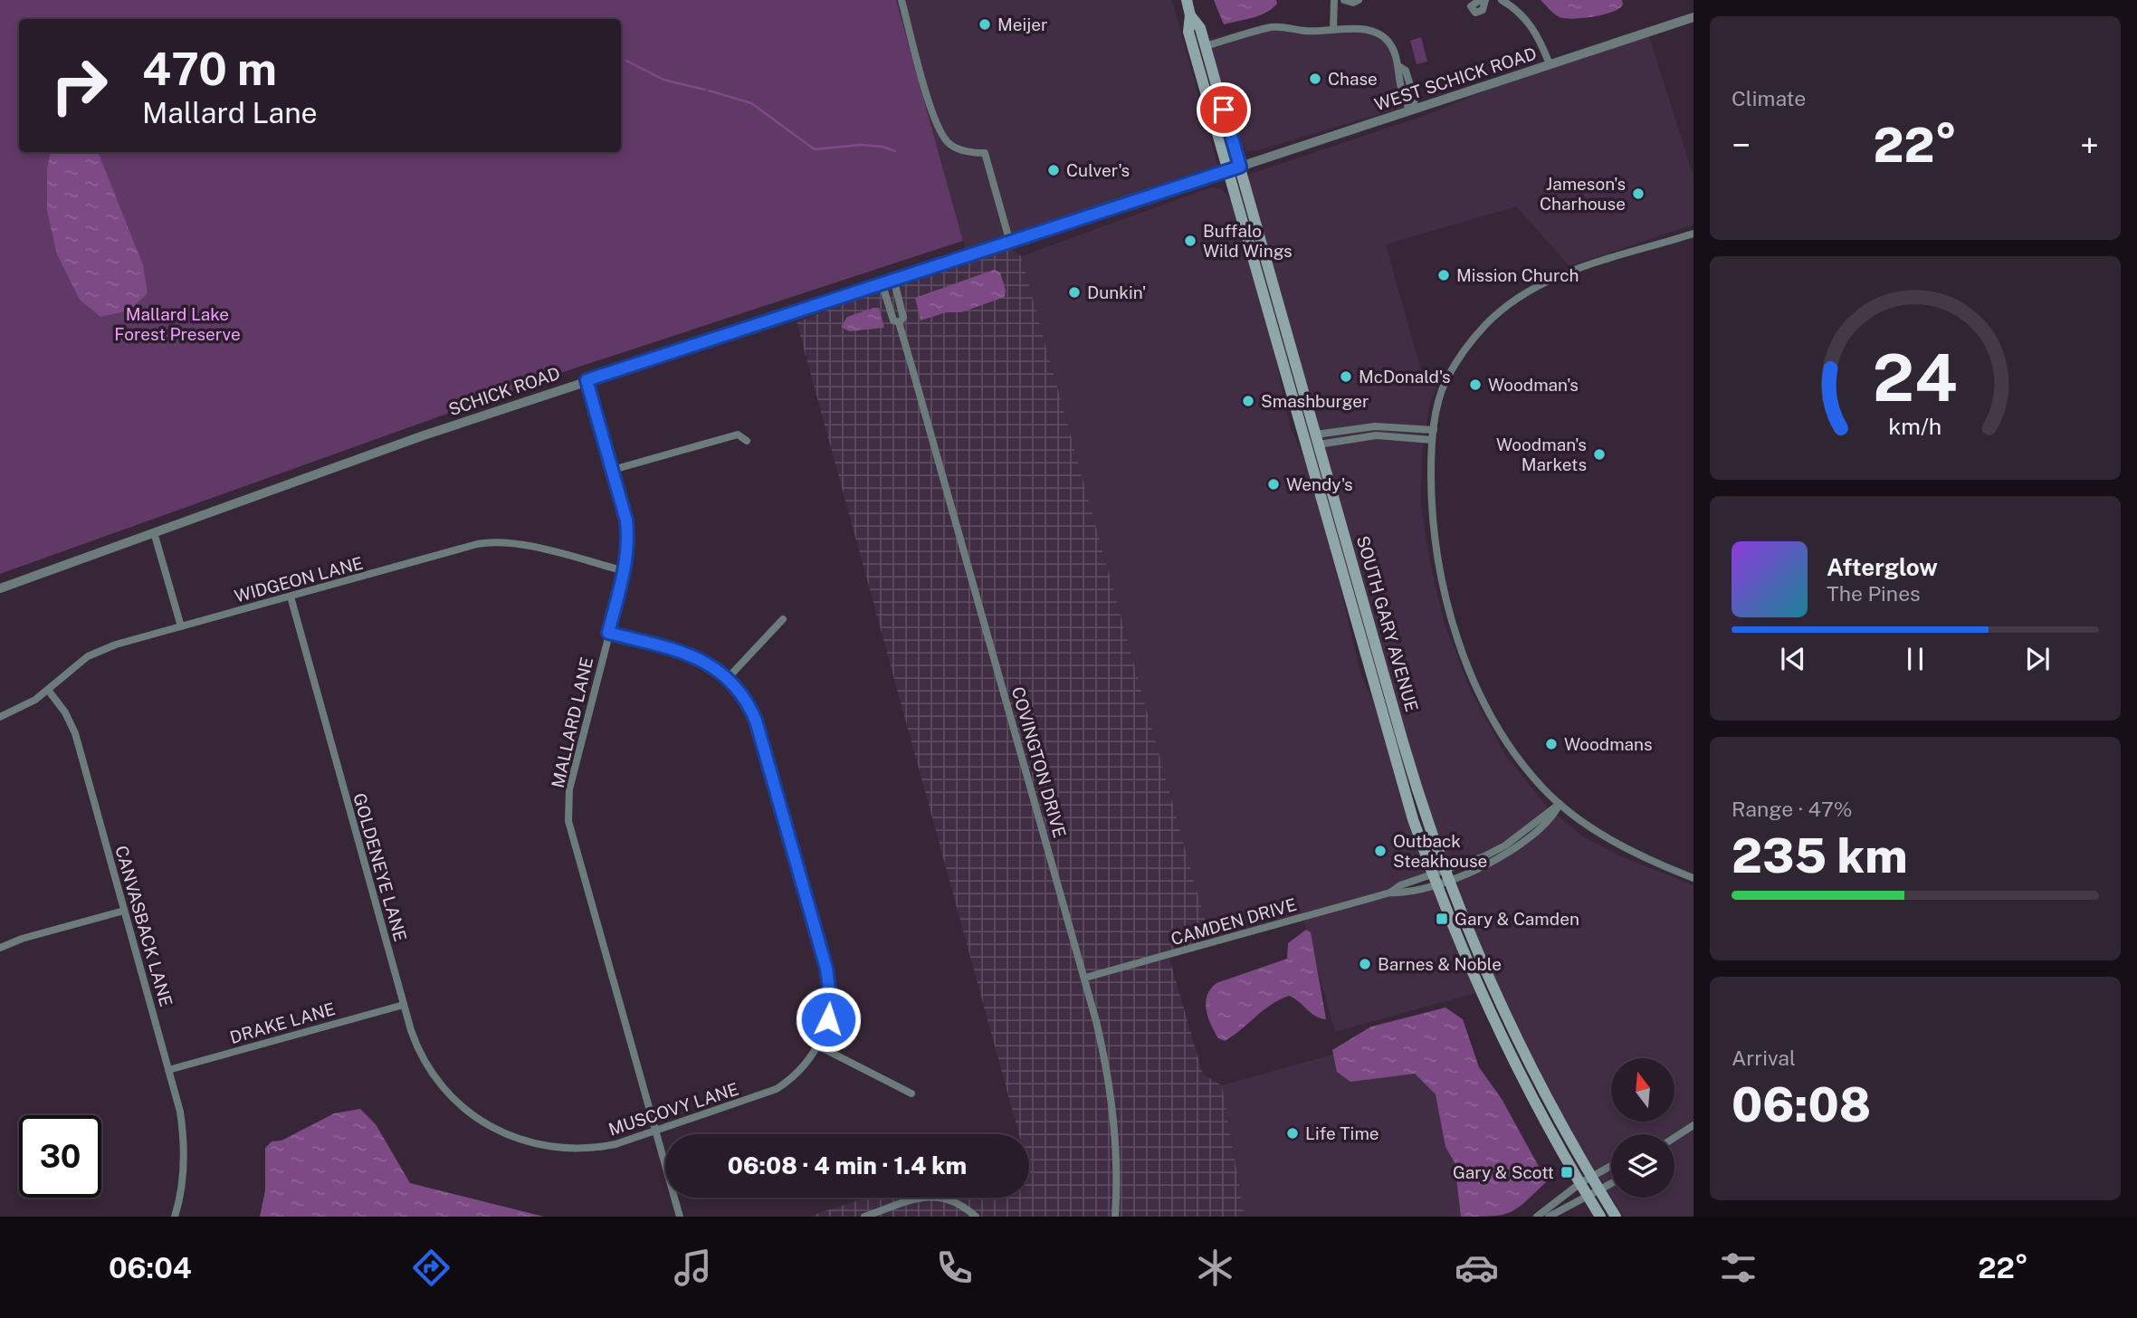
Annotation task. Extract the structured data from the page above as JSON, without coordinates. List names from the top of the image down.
{
  "streets": {
    "main road": ["SOUTH GARY AVENUE"],
    "street": [
      "WEST SCHICK ROAD",
      "SCHICK ROAD",
      "WIDGEON LANE",
      "MALLARD LANE",
      "COVINGTON DRIVE",
      "GOLDENEYE LANE",
      "CAMDEN DRIVE",
      "CANVASBACK LANE",
      "DRAKE LANE",
      "MUSCOVY LANE"
    ]
  },
  "crossings": [
    ["WEST SCHICK ROAD", "SCHICK ROAD"],
    ["WEST SCHICK ROAD", "SOUTH GARY AVENUE"],
    ["SCHICK ROAD", "SOUTH GARY AVENUE"],
    ["SCHICK ROAD", "MALLARD LANE"],
    ["SCHICK ROAD", "COVINGTON DRIVE"],
    ["WIDGEON LANE", "MALLARD LANE"],
    ["WIDGEON LANE", "GOLDENEYE LANE"],
    ["WIDGEON LANE", "CANVASBACK LANE"],
    ["SOUTH GARY AVENUE", "CAMDEN DRIVE"],
    ["MALLARD LANE", "MUSCOVY LANE"],
    ["COVINGTON DRIVE", "CAMDEN DRIVE"],
    ["GOLDENEYE LANE", "DRAKE LANE"],
    ["GOLDENEYE LANE", "MUSCOVY LANE"],
    ["CANVASBACK LANE", "DRAKE LANE"]
  ],
  "parks": ["Mallard Lake Forest Preserve"],
  "places": {
    "other": [
      "Meijer",
      "Chase",
      "Culver's",
      "Jameson's Charhouse",
      "Buffalo Wild Wings",
      "Mission Church",
      "Dunkin'",
      "McDonald's",
      "Woodman's",
      "Smashburger",
      "Woodman's Markets",
      "Wendy's",
      "Woodmans",
      "Outback Steakhouse",
      "Barnes & Noble",
      "Life Time"
    ],
    "transit": ["Gary & Camden", "Gary & Scott"]
  },
  "north": "top",
  "page": {
    "tile": [
      "Climate",
      ["Range · 47%", "235 km"],
      ["Arrival", "06:08"]
    ],
    "turn": ["470 m", "Mallard Lane"],
    "heat": ["−", "22°", "+"],
    "song": ["Afterglow", "The Pines"],
    "limit": "30",
    "trip": "06:08 · 4 min · 1.4 km",
    "tabs": ["06:04", "22°"],
    "gauge": ["24", "km/h"]
  }
}
